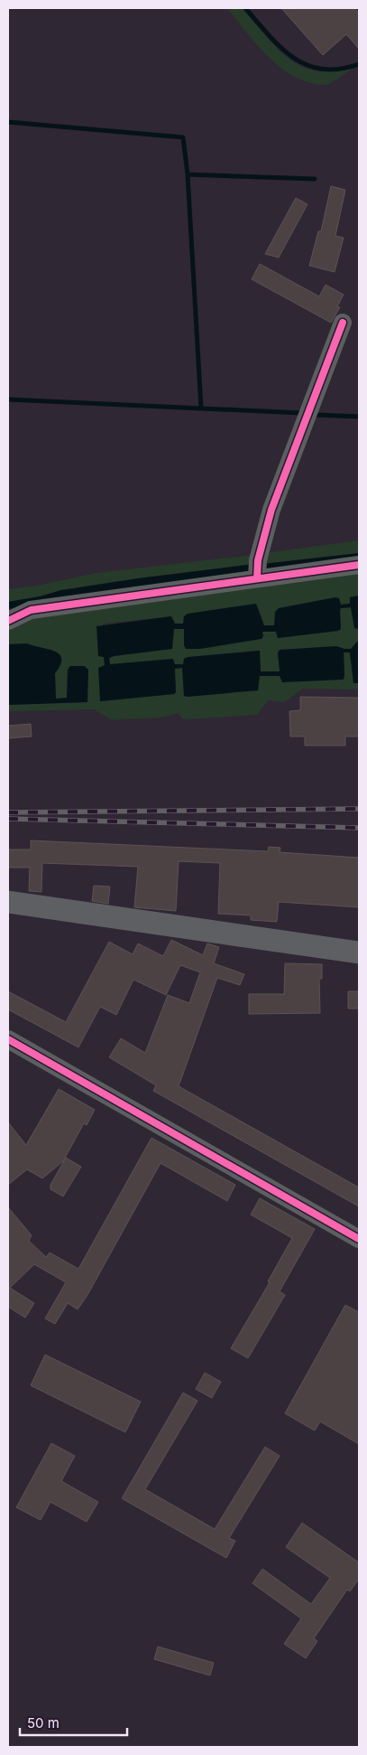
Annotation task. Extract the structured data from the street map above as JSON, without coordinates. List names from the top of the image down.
{
  "scale_bar": "50 m"
}
